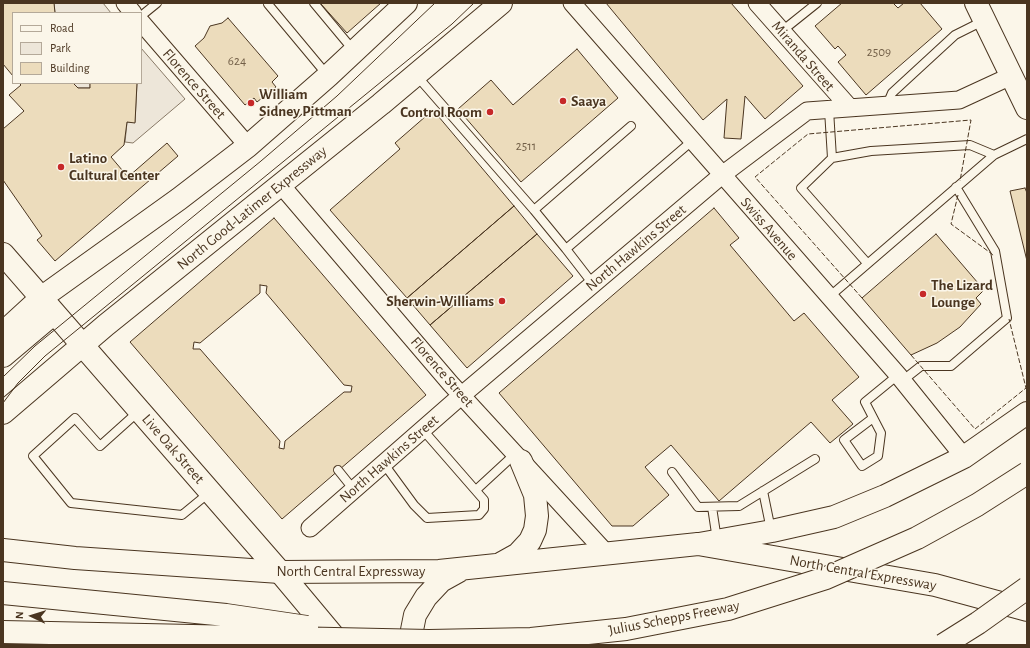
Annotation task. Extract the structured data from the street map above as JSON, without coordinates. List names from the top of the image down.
{
  "streets": {
    "main road": [
      "North Good-Latimer Expressway",
      "Live Oak Street",
      "North Central Expressway",
      "Julius Schepps Freeway"
    ],
    "street": [
      "Miranda Street",
      "Florence Street",
      "Swiss Avenue",
      "North Hawkins Street"
    ]
  },
  "crossings": [
    ["Miranda Street", "North Hawkins Street"],
    ["Florence Street", "North Good-Latimer Expressway"],
    ["Florence Street", "North Hawkins Street"],
    ["Florence Street", "North Central Expressway"],
    ["North Good-Latimer Expressway", "Live Oak Street"],
    ["Swiss Avenue", "North Hawkins Street"],
    ["Swiss Avenue", "North Central Expressway"],
    ["Live Oak Street", "North Central Expressway"]
  ],
  "places": [
    "Saaya",
    "William Sidney Pittman",
    "Control Room",
    "Latino Cultural Center",
    "The Lizard Lounge",
    "Sherwin-Williams"
  ],
  "house_numbers": ["2509", "624", "2511"],
  "legend": ["Road", "Park", "Building"],
  "north": "left"
}
